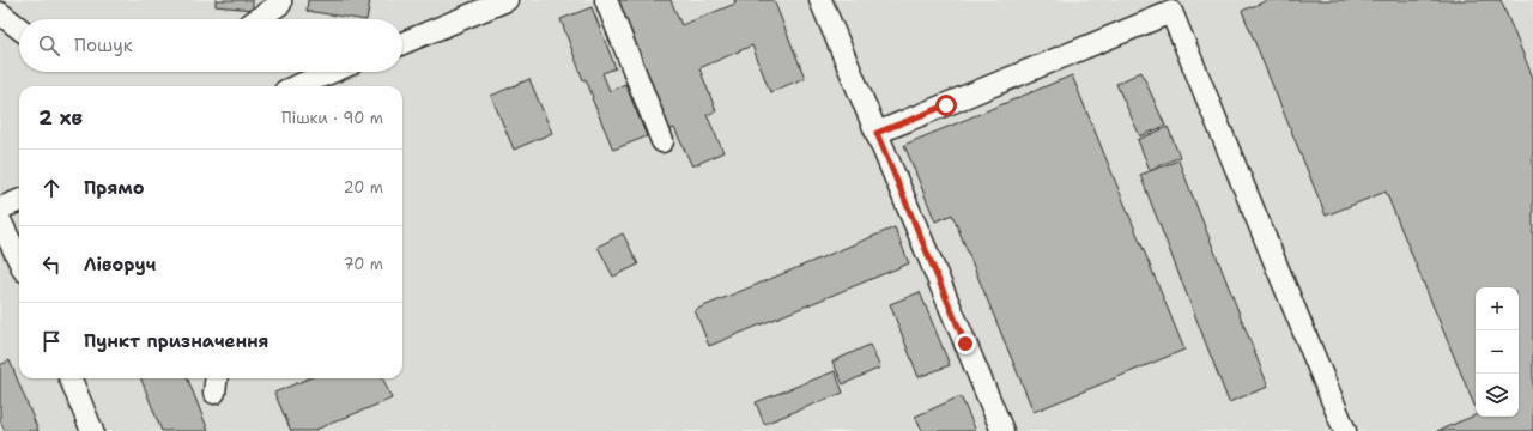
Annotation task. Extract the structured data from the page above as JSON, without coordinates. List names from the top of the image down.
{
  "page": {
    "search": "Пошук",
    "heading": ["2 хв", "Пішки · 90 m"],
    "list": [
      ["Прямо", "20 m"],
      ["Ліворуч", "70 m"],
      "Пункт призначення"
    ],
    "map_buttons": ["+", "−"]
  }
}
